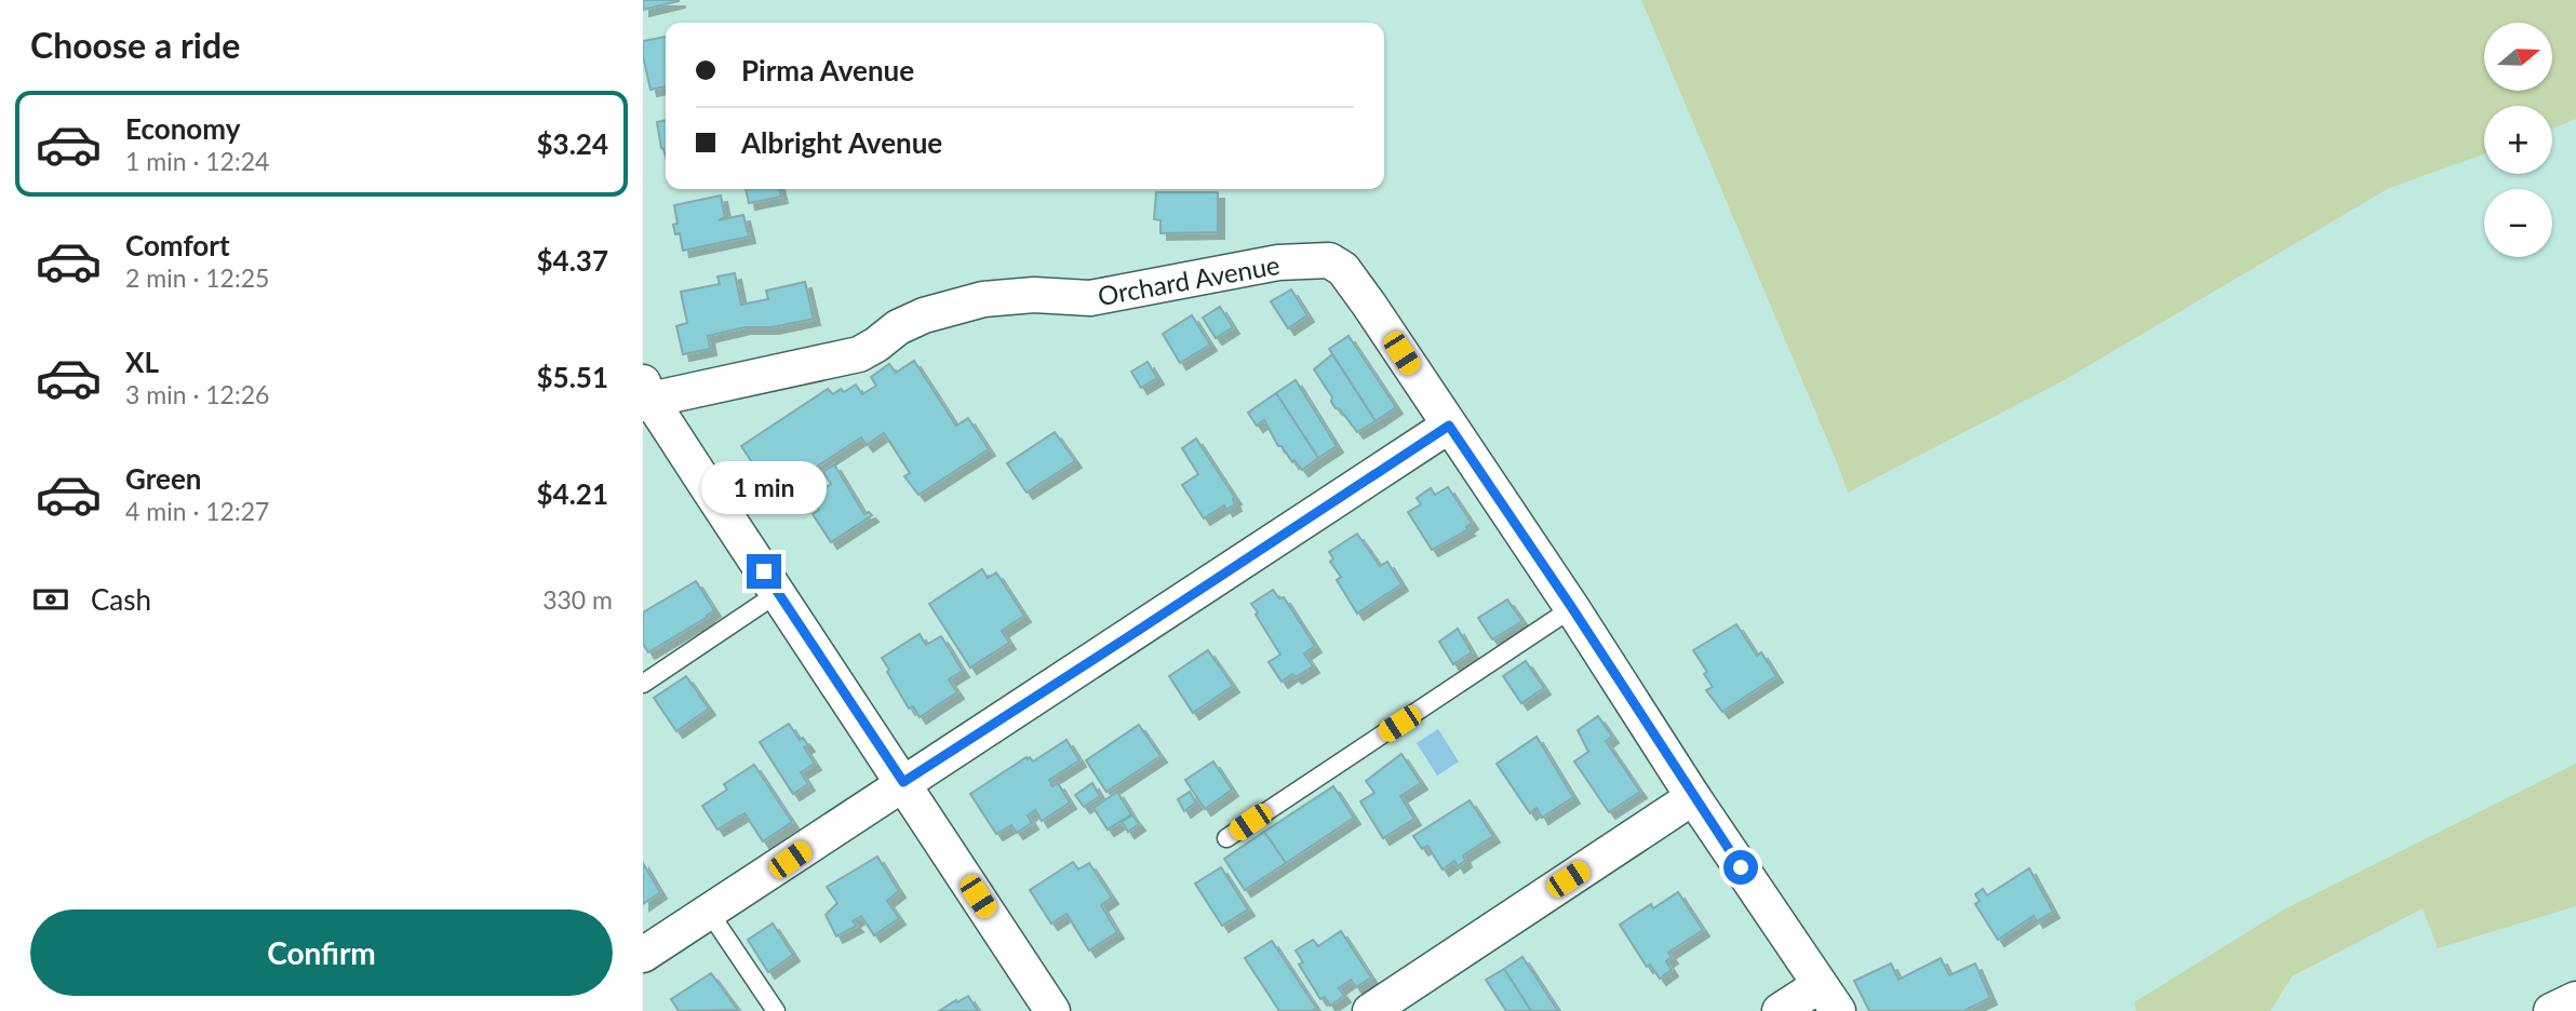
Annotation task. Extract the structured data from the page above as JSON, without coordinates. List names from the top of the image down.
{
  "streets": {
    "street": ["Orchard Avenue"]
  },
  "north": "right",
  "page": {
    "heading": "Choose a ride",
    "map_buttons": ["+", "−"],
    "banner": ["Pirma Avenue", "Albright Avenue"],
    "list": [
      {
        "name": "Economy",
        "note": "1 min · 12:24",
        "value": "$3.24"
      },
      {
        "name": "Comfort",
        "note": "2 min · 12:25",
        "value": "$4.37"
      },
      {
        "name": "XL",
        "note": "3 min · 12:26",
        "value": "$5.51"
      },
      {
        "name": "Green",
        "note": "4 min · 12:27",
        "value": "$4.21"
      }
    ],
    "bubble": "1 min",
    "pay": ["Cash", "330 m"],
    "buttons": "Confirm"
  }
}
